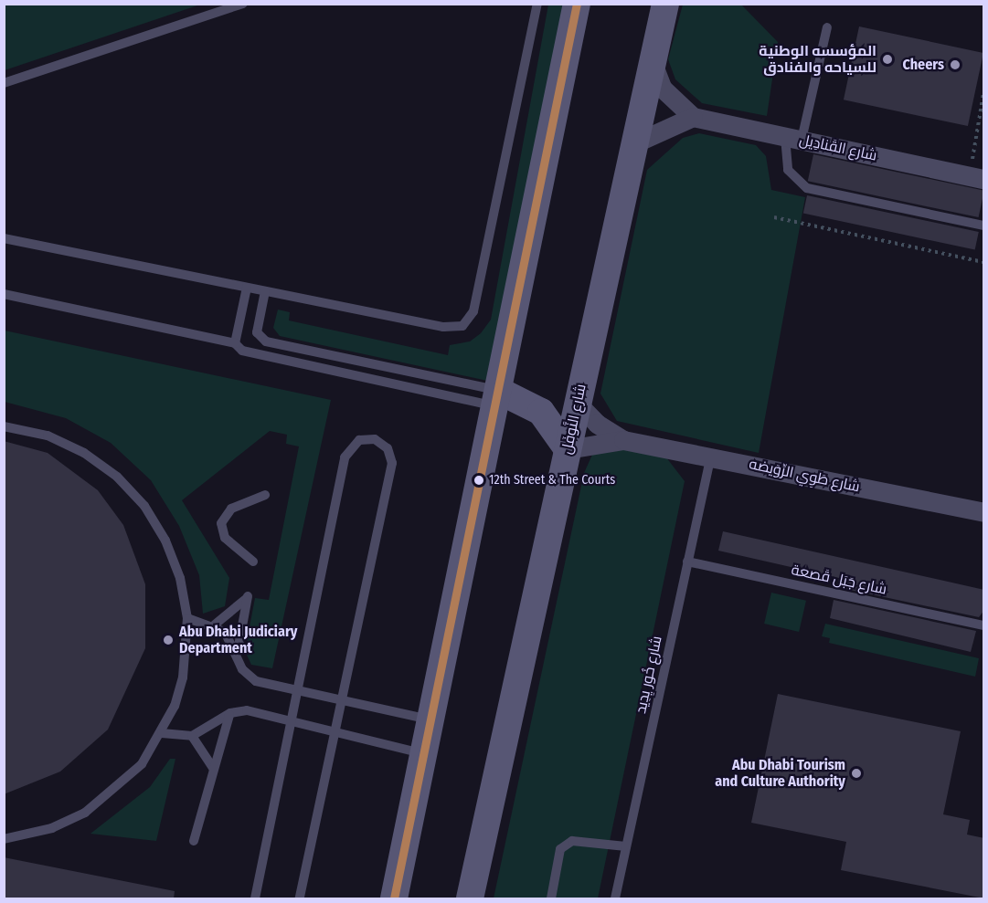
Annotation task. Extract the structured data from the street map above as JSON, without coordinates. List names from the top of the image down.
{
  "streets": {
    "street": ["شارع القَنادِيل", "شارع النَّوفَل", "شارع طَوِي الرِّوَيضه"],
    "lane": ["شارع جَبَل قَصعة", "شارع خُور يِدِيد"]
  },
  "crossings": [
    ["شارع النَّوفَل", "شارع طَوِي الرِّوَيضه"],
    ["شارع طَوِي الرِّوَيضه", "شارع خُور يِدِيد"],
    ["شارع جَبَل قَصعة", "شارع خُور يِدِيد"]
  ],
  "places": [
    "المؤسسه الوطنية للسياحه والفنادق",
    "Cheers",
    "12th Street & The Courts",
    "Abu Dhabi Judiciary Department",
    "Abu Dhabi Tourism and Culture Authority"
  ]
}
